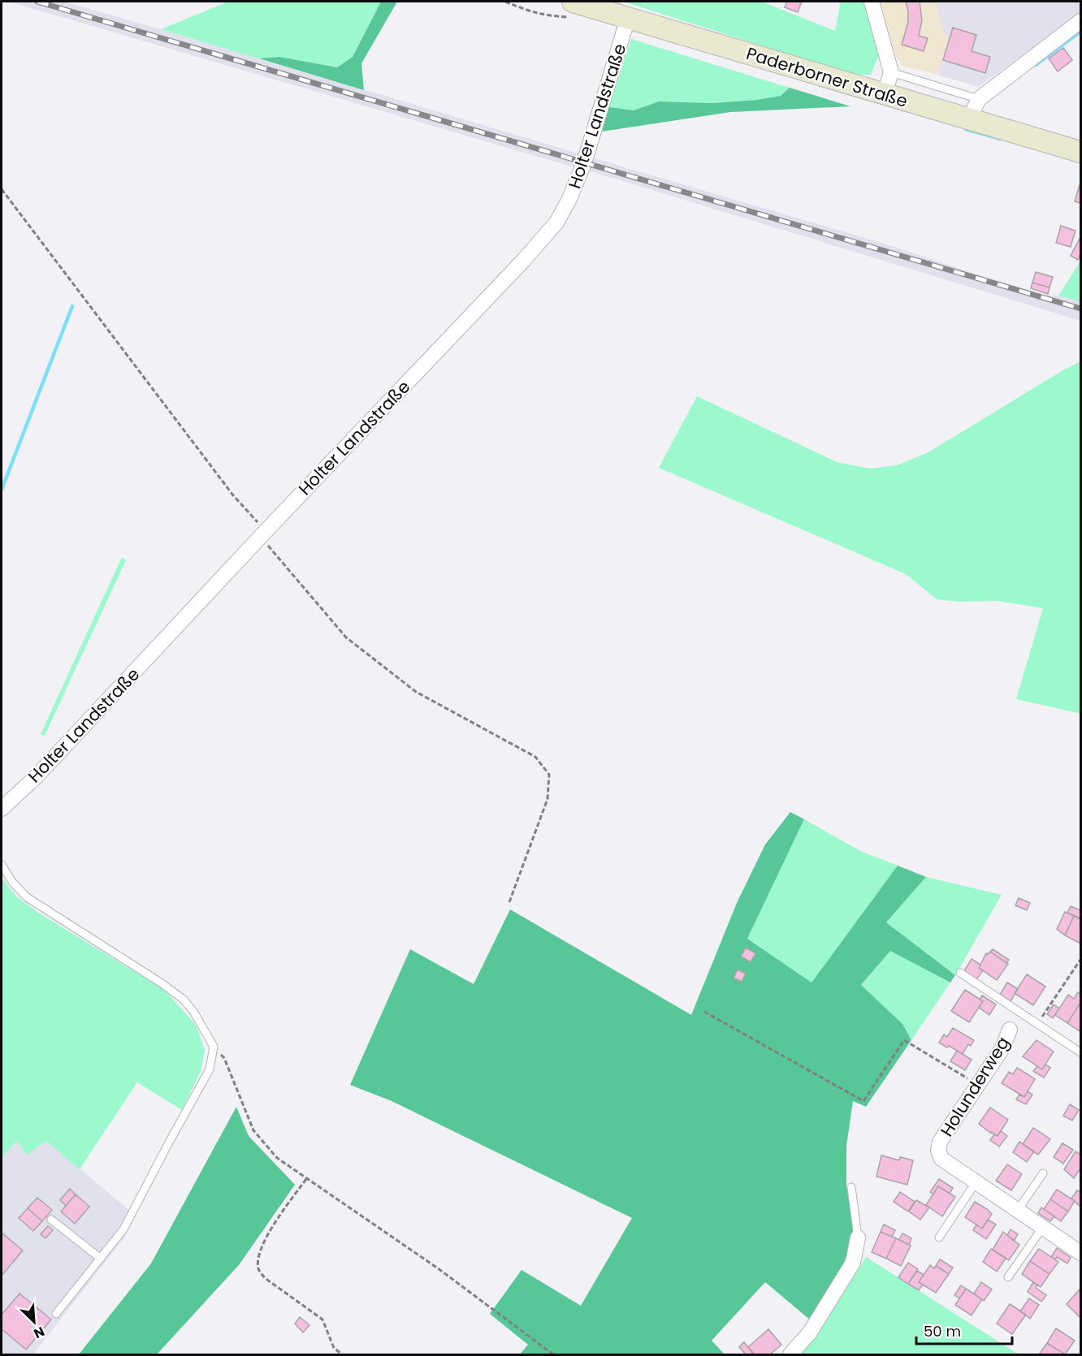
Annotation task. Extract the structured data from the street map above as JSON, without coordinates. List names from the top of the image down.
{
  "streets": {
    "main road": ["Paderborner Straße"],
    "street": ["Holter Landstraße", "Holunderweg"]
  },
  "crossings": [
    ["Paderborner Straße", "Holter Landstraße"]
  ],
  "scale_bar": "50 m",
  "north": "bottom right"
}
